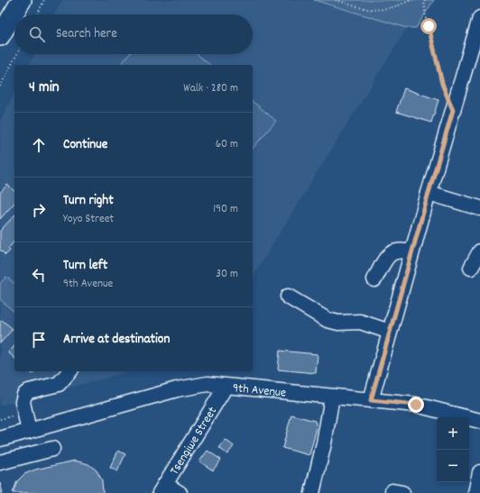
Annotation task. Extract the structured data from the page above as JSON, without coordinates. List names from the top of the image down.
{
  "streets": {
    "street": ["9th Avenue", "Tsengiwe Street"]
  },
  "crossings": [
    ["9th Avenue", "Tsengiwe Street"]
  ],
  "page": {
    "search": "Search here",
    "heading": ["4 min", "Walk · 280 m"],
    "list": [
      ["Continue", "60 m"],
      ["Turn right", "Yoyo Street", "190 m"],
      ["Turn left", "9th Avenue", "30 m"],
      "Arrive at destination"
    ],
    "map_buttons": ["+", "−"]
  }
}
